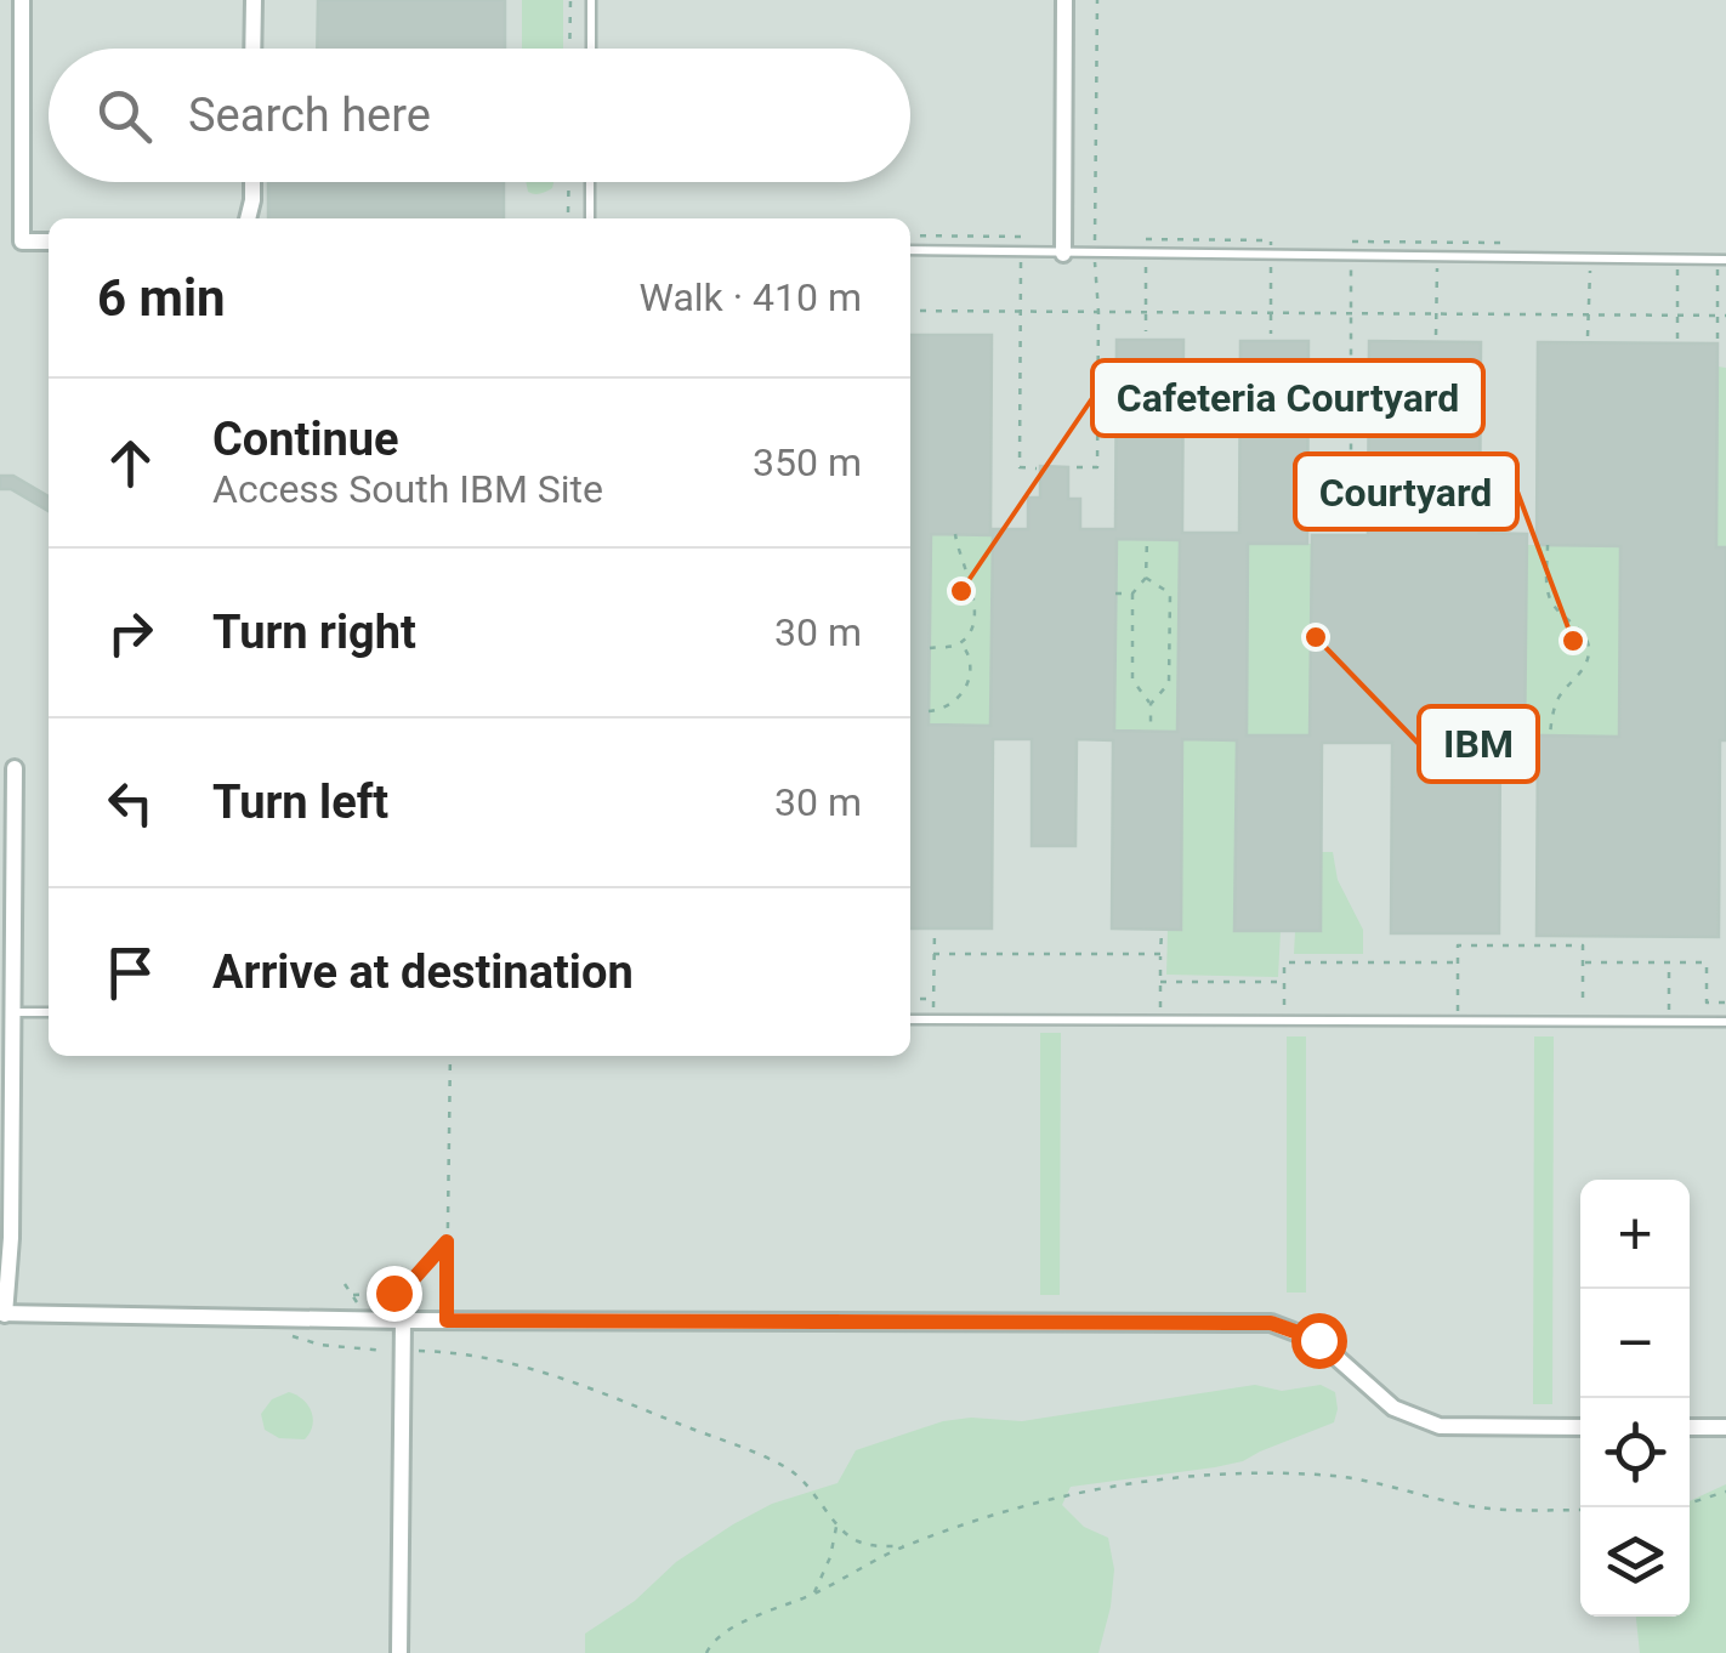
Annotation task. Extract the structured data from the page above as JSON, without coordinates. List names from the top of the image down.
{
  "places": ["Cafeteria Courtyard", "IBM", "Courtyard"],
  "page": {
    "search": "Search here",
    "heading": ["6 min", "Walk · 410 m"],
    "list": [
      ["Continue", "Access South IBM Site", "350 m"],
      ["Turn right", "30 m"],
      ["Turn left", "30 m"],
      "Arrive at destination"
    ],
    "map_buttons": ["+", "−"]
  }
}
